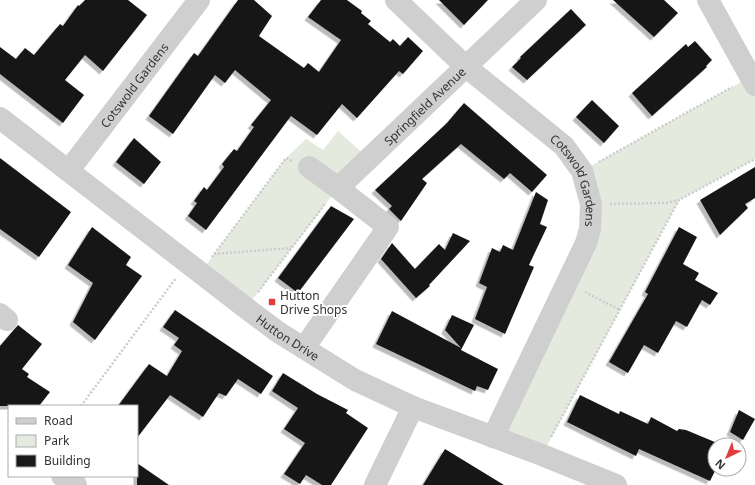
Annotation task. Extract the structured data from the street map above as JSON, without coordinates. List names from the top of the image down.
{
  "streets": {
    "street": ["Cotswold Gardens", "Springfield Avenue", "Hutton Drive"]
  },
  "crossings": [
    ["Cotswold Gardens", "Springfield Avenue"],
    ["Cotswold Gardens", "Hutton Drive"]
  ],
  "places": {
    "transit": ["Hutton Drive Shops"]
  },
  "legend": ["Road", "Park", "Building"],
  "north": "bottom left"
}
